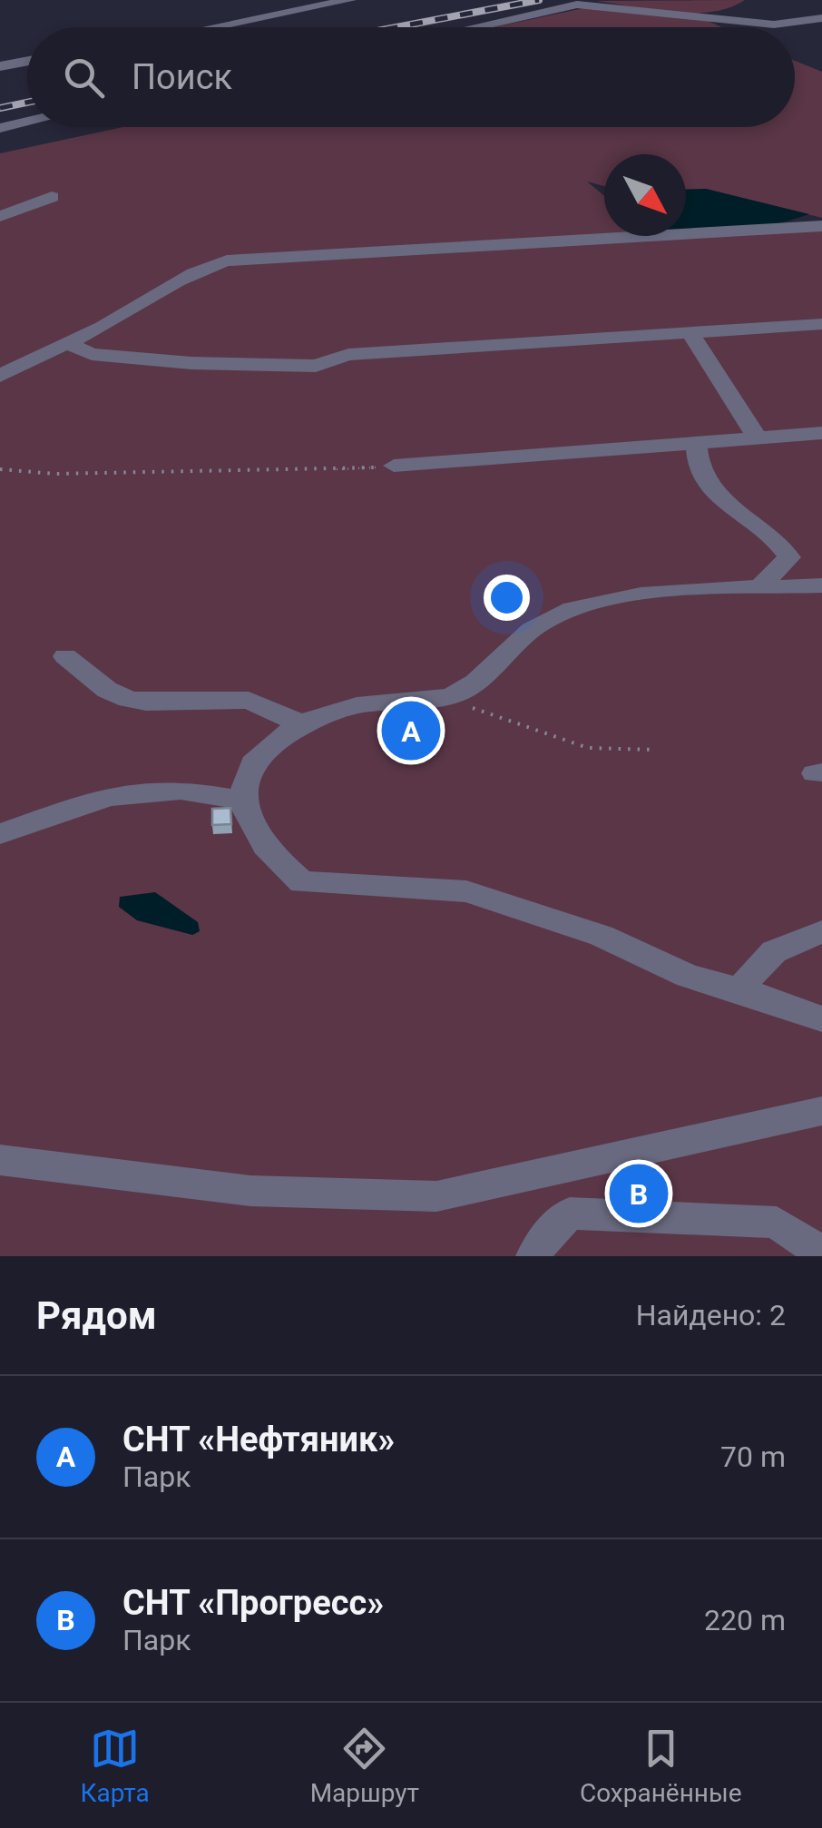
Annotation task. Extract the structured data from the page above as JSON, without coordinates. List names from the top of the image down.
{
  "north": "bottom right",
  "page": {
    "search": "Поиск",
    "pins": ["A", "B"],
    "heading": ["Рядом", "Найдено: 2"],
    "list": [
      {
        "mark": "A",
        "name": "СНТ «Нефтяник»",
        "note": "Парк",
        "value": "70 m"
      },
      {
        "mark": "B",
        "name": "СНТ «Прогресс»",
        "note": "Парк",
        "value": "220 m"
      }
    ],
    "nav": ["Карта", "Маршрут", "Сохранённые"]
  }
}
